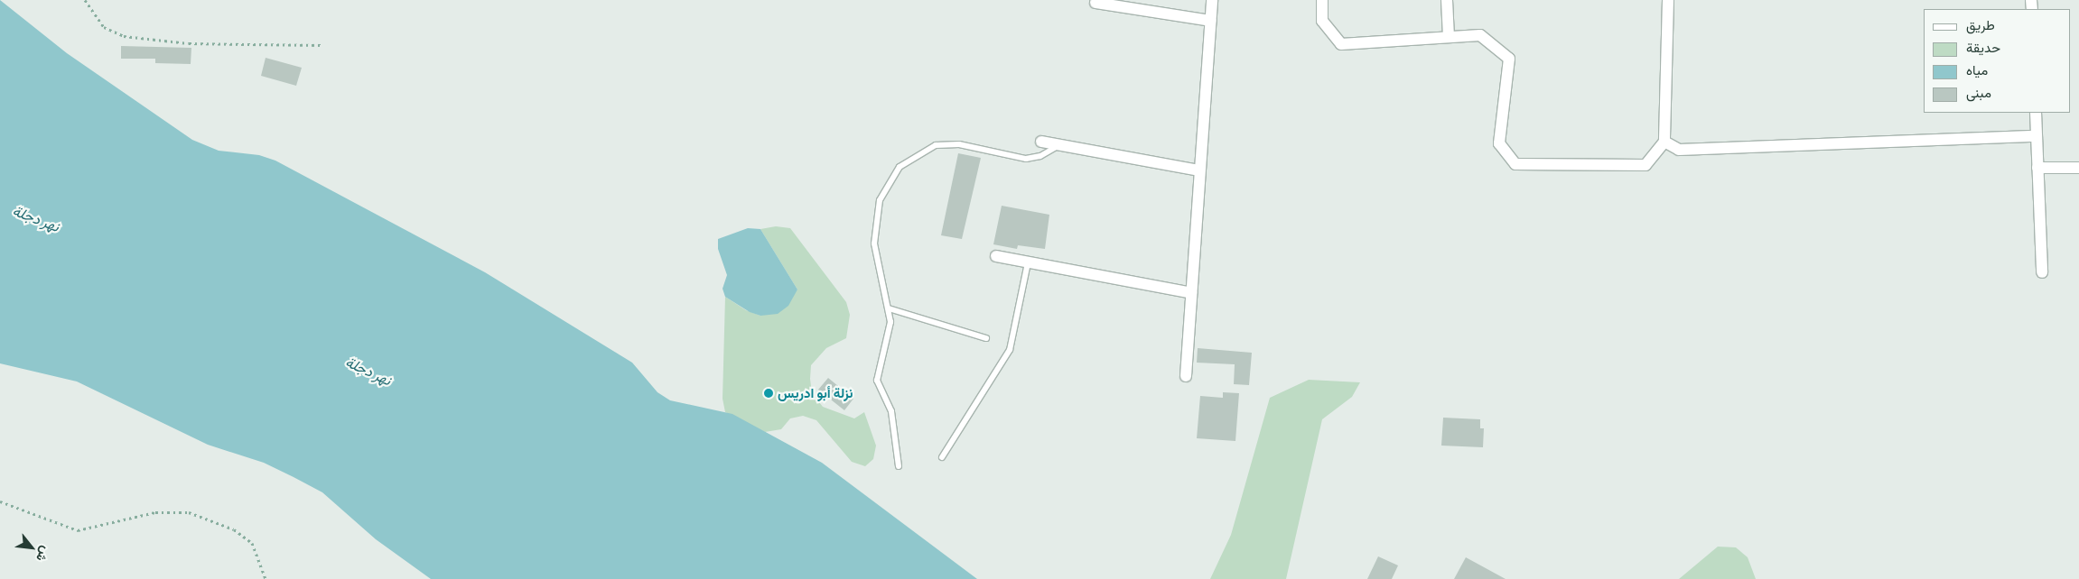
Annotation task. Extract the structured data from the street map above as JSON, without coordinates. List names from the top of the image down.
{
  "water": ["نهر دجلة"],
  "places": ["نزلة أبو ادريس"],
  "legend": [
    "طريق",
    "حديقة",
    "مياه",
    "مبنى"
  ],
  "north": "bottom right"
}
